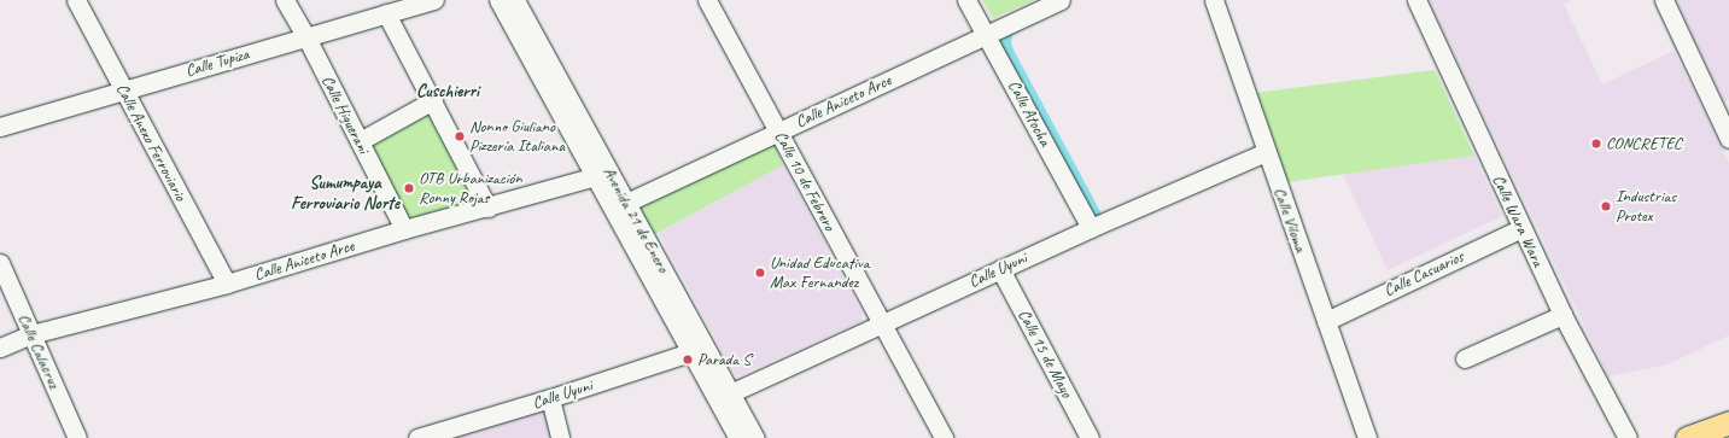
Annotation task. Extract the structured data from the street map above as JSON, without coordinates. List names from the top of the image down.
{
  "streets": {
    "street": [
      "Calle Tupiza",
      "Calle Aniceto Arce",
      "Calle Atocha",
      "Calle Higuerani",
      "Calle Anexo Ferroviario",
      "Calle 10 de Febrero",
      "Avenida 21 de Enero",
      "Calle Viloma",
      "Calle Wara Wara",
      "Calle Uyuni",
      "Calle Casuarios",
      "Calle Calacruz",
      "Calle 15 de Mayo"
    ]
  },
  "crossings": [
    ["Calle Tupiza", "Calle Higuerani"],
    ["Calle Tupiza", "Calle Anexo Ferroviario"],
    ["Calle Aniceto Arce", "Calle Atocha"],
    ["Calle Aniceto Arce", "Calle Higuerani"],
    ["Calle Aniceto Arce", "Calle Anexo Ferroviario"],
    ["Calle Aniceto Arce", "Calle 10 de Febrero"],
    ["Calle Aniceto Arce", "Avenida 21 de Enero"],
    ["Calle Aniceto Arce", "Calle Calacruz"],
    ["Calle Atocha", "Calle Uyuni"],
    ["Calle 10 de Febrero", "Calle Uyuni"],
    ["Avenida 21 de Enero", "Calle Uyuni"],
    ["Calle Viloma", "Calle Uyuni"],
    ["Calle Viloma", "Calle Casuarios"],
    ["Calle Wara Wara", "Calle Casuarios"],
    ["Calle Uyuni", "Calle 15 de Mayo"]
  ],
  "districts": ["Cuschierri", "Sumumpaya Ferroviario Norte"],
  "places": [
    "Nonno Giuliano Pizzería Italiana",
    "CONCRETEC",
    "OTB Urbanización Ronny Rojas",
    "Industrias Protex",
    "Unidad Educativa Max Fernandez",
    "Parada S"
  ]
}
